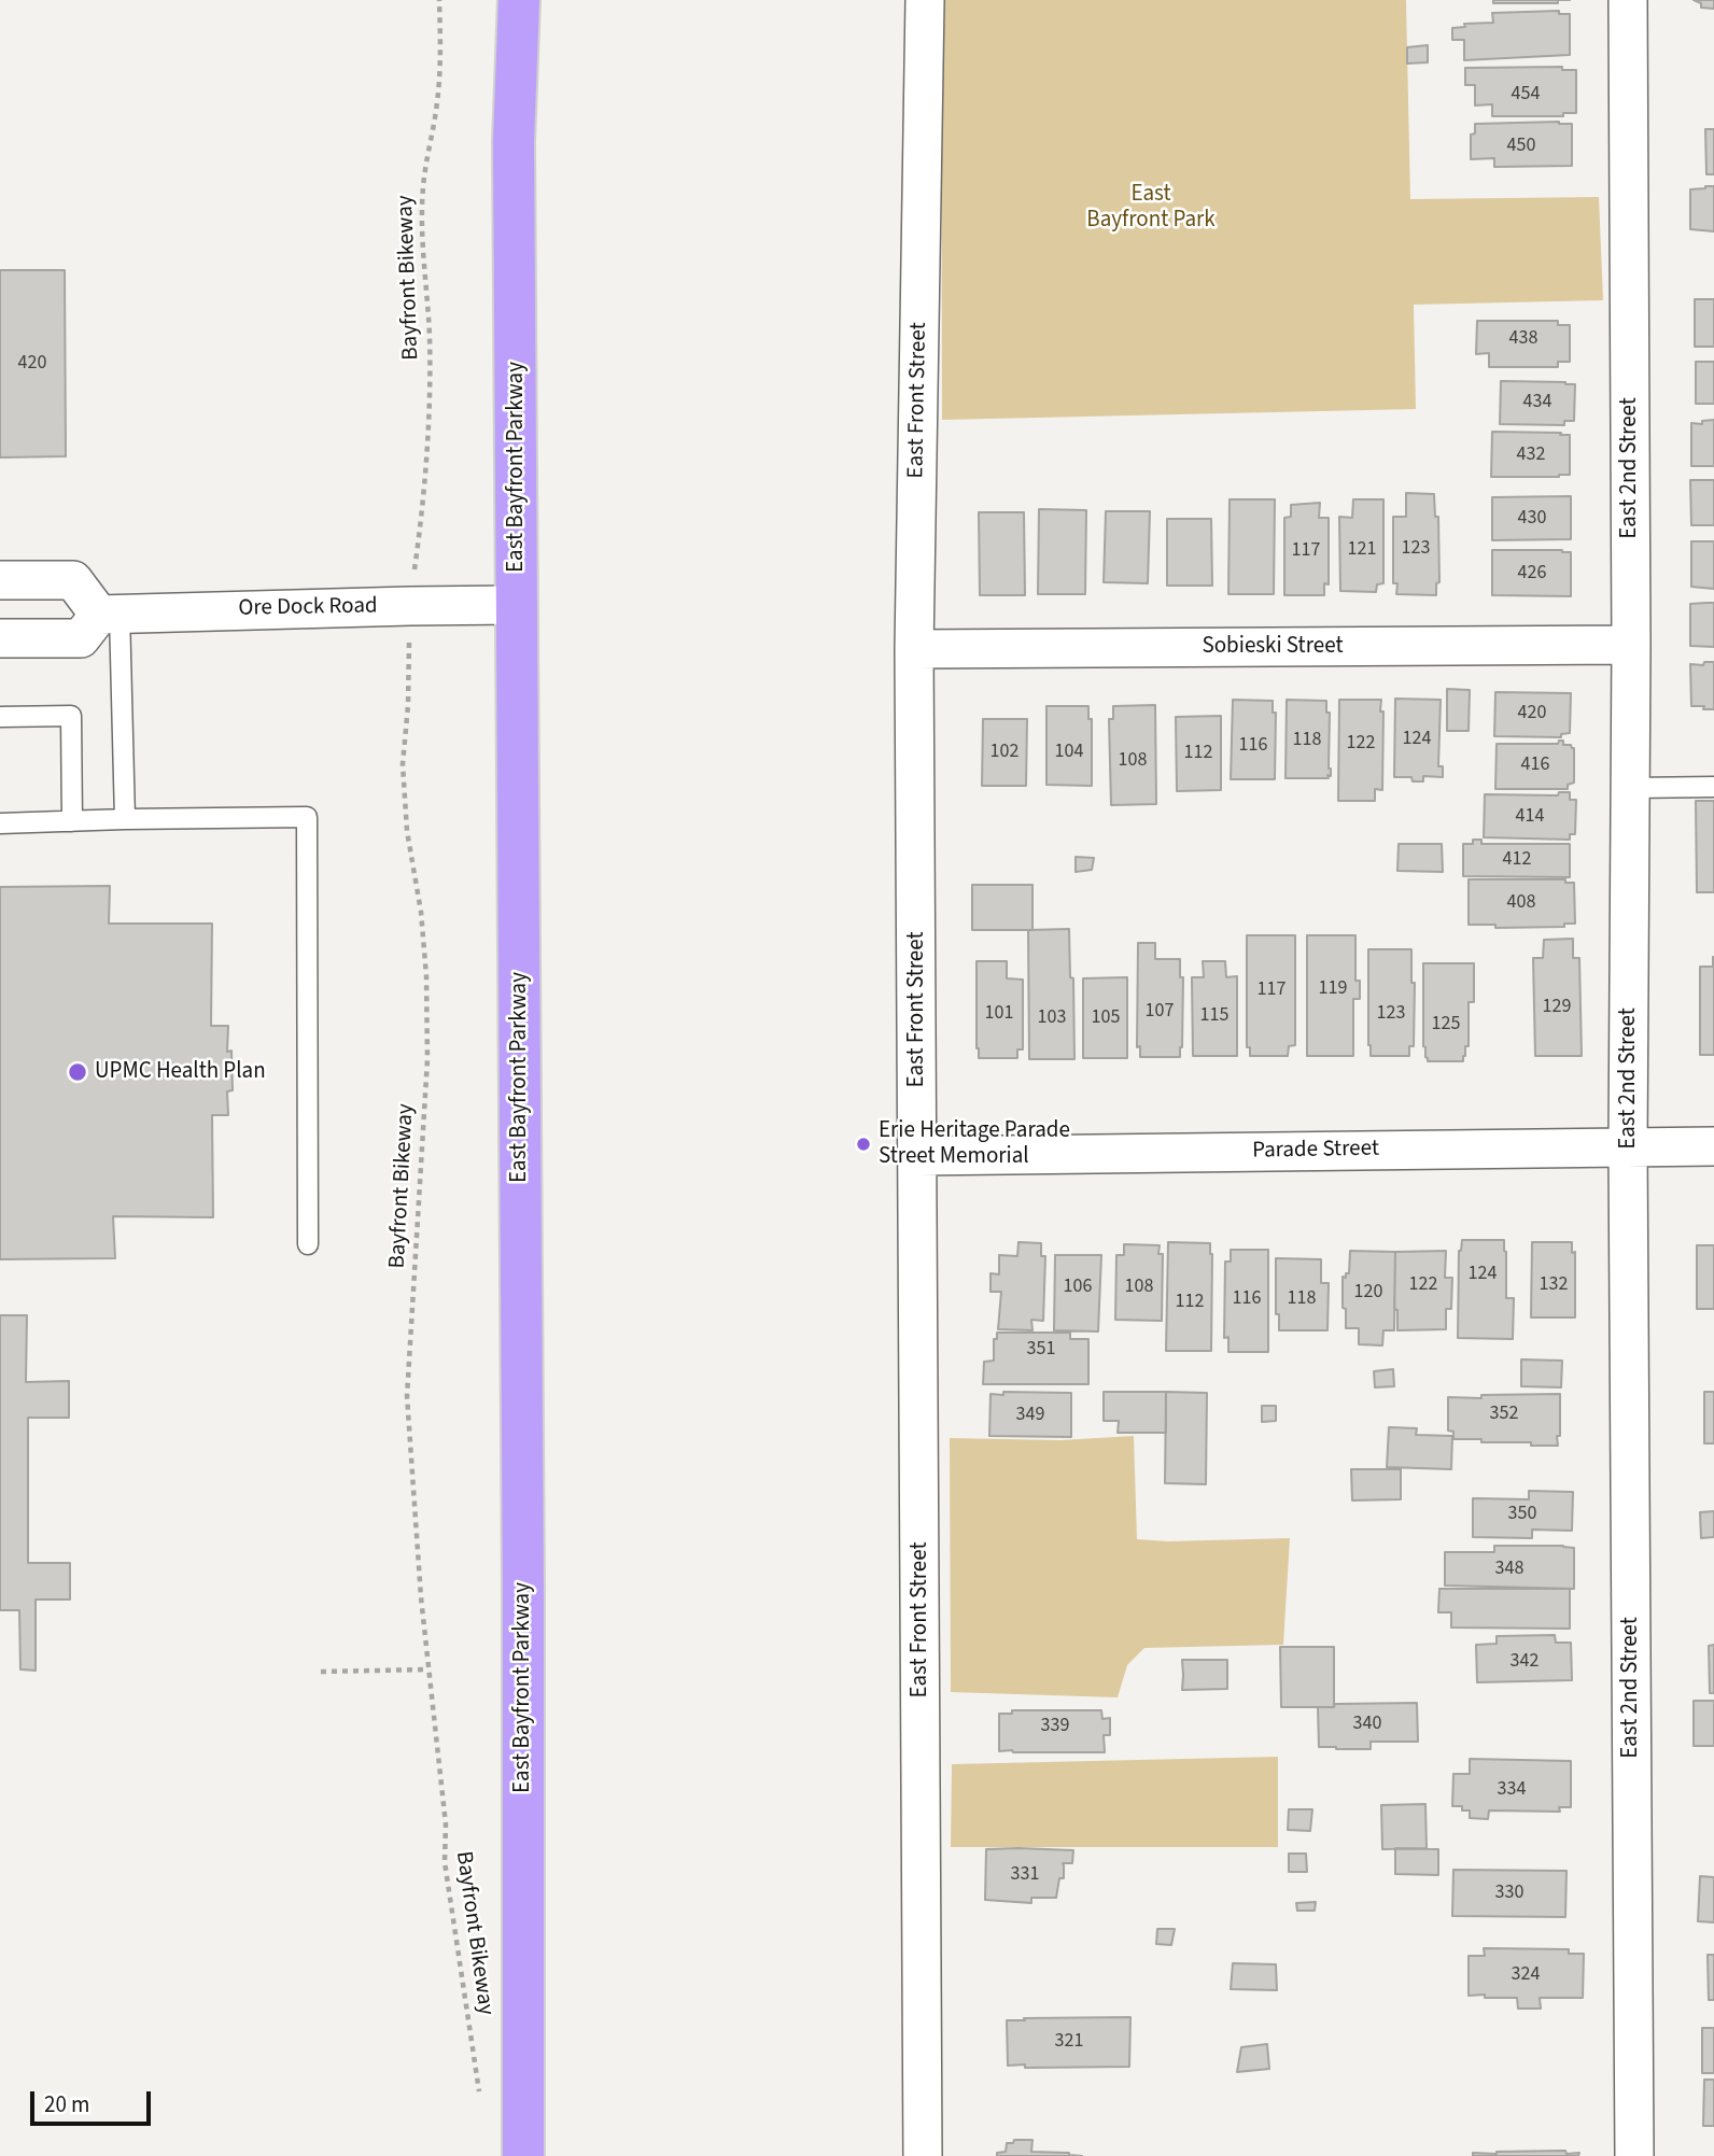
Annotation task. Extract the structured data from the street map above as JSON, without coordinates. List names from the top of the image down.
{
  "streets": {
    "highway": ["East Bayfront Parkway"],
    "street": [
      "East Front Street",
      "East 2nd Street",
      "Ore Dock Road",
      "Sobieski Street",
      "Parade Street"
    ],
    "path": ["Bayfront Bikeway"]
  },
  "crossings": [
    ["East Front Street", "Sobieski Street"],
    ["East Front Street", "Parade Street"],
    ["East Bayfront Parkway", "Ore Dock Road"],
    ["East 2nd Street", "Sobieski Street"],
    ["East 2nd Street", "Parade Street"]
  ],
  "parks": ["East Bayfront Park"],
  "places": ["UPMC Health Plan", "Erie Heritage Parade Street Memorial"],
  "house_numbers": [
    "454",
    "450",
    "438",
    "420",
    "434",
    "432",
    "430",
    "123",
    "121",
    "117",
    "426",
    "420",
    "124",
    "118",
    "122",
    "116",
    "102",
    "104",
    "112",
    "108",
    "416",
    "414",
    "412",
    "408",
    "119",
    "117",
    "129",
    "107",
    "101",
    "123",
    "115",
    "103",
    "105",
    "125",
    "124",
    "122",
    "132",
    "106",
    "108",
    "120",
    "116",
    "118",
    "112",
    "351",
    "352",
    "349",
    "350",
    "348",
    "342",
    "340",
    "339",
    "334",
    "331",
    "330",
    "324",
    "321"
  ],
  "scale_bar": "20 m"
}
